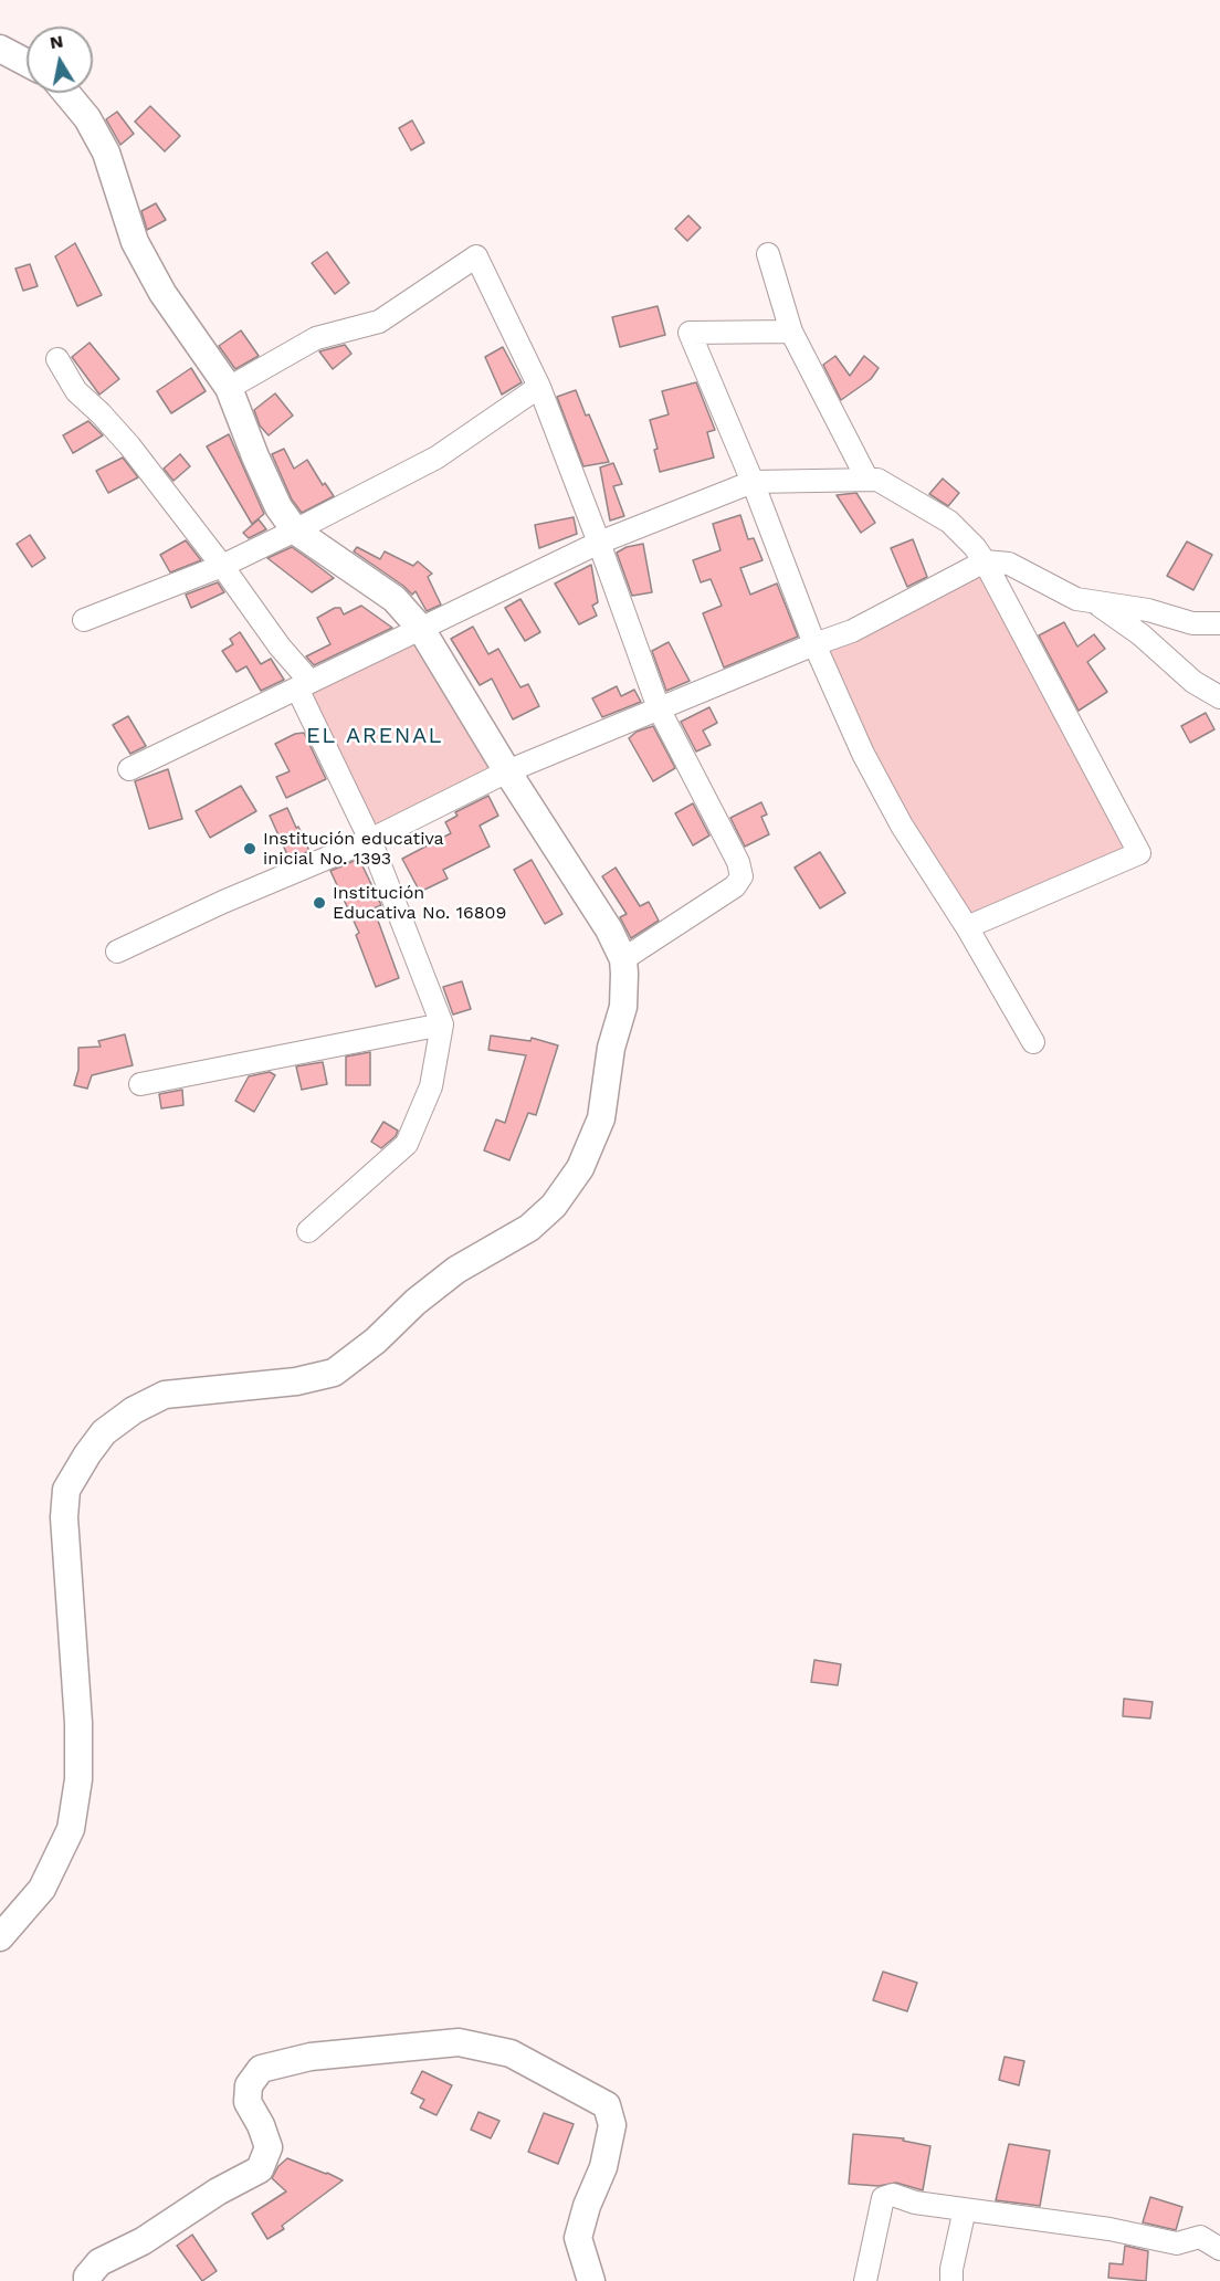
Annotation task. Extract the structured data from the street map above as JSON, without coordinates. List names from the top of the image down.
{
  "districts": ["EL ARENAL"],
  "places": ["Institución educativa inicial No. 1393", "Institución Educativa No. 16809"],
  "north": "top"
}
